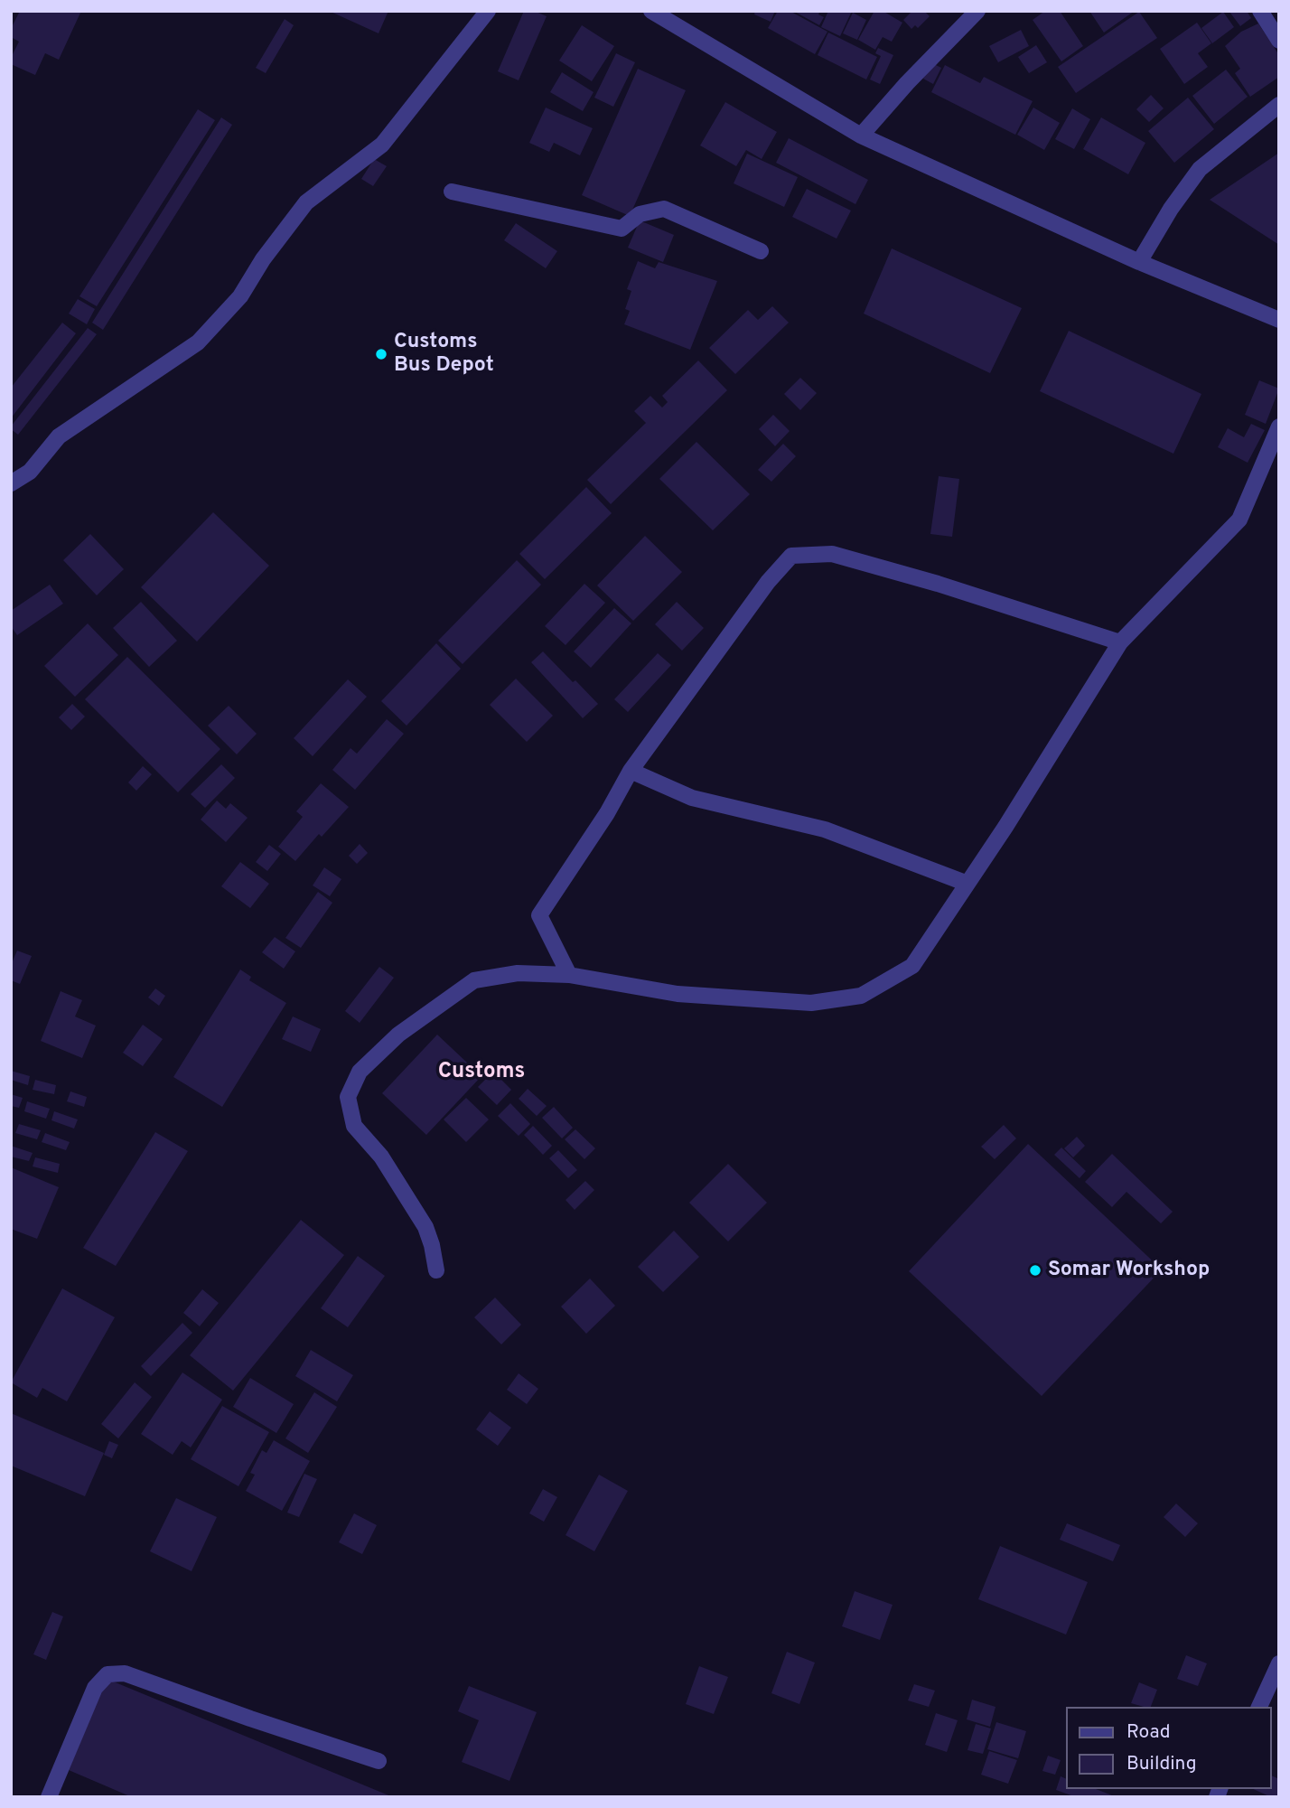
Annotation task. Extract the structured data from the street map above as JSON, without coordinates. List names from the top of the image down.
{
  "districts": ["Customs"],
  "places": ["Customs Bus Depot", "Somar Workshop"],
  "legend": ["Road", "Building"]
}
